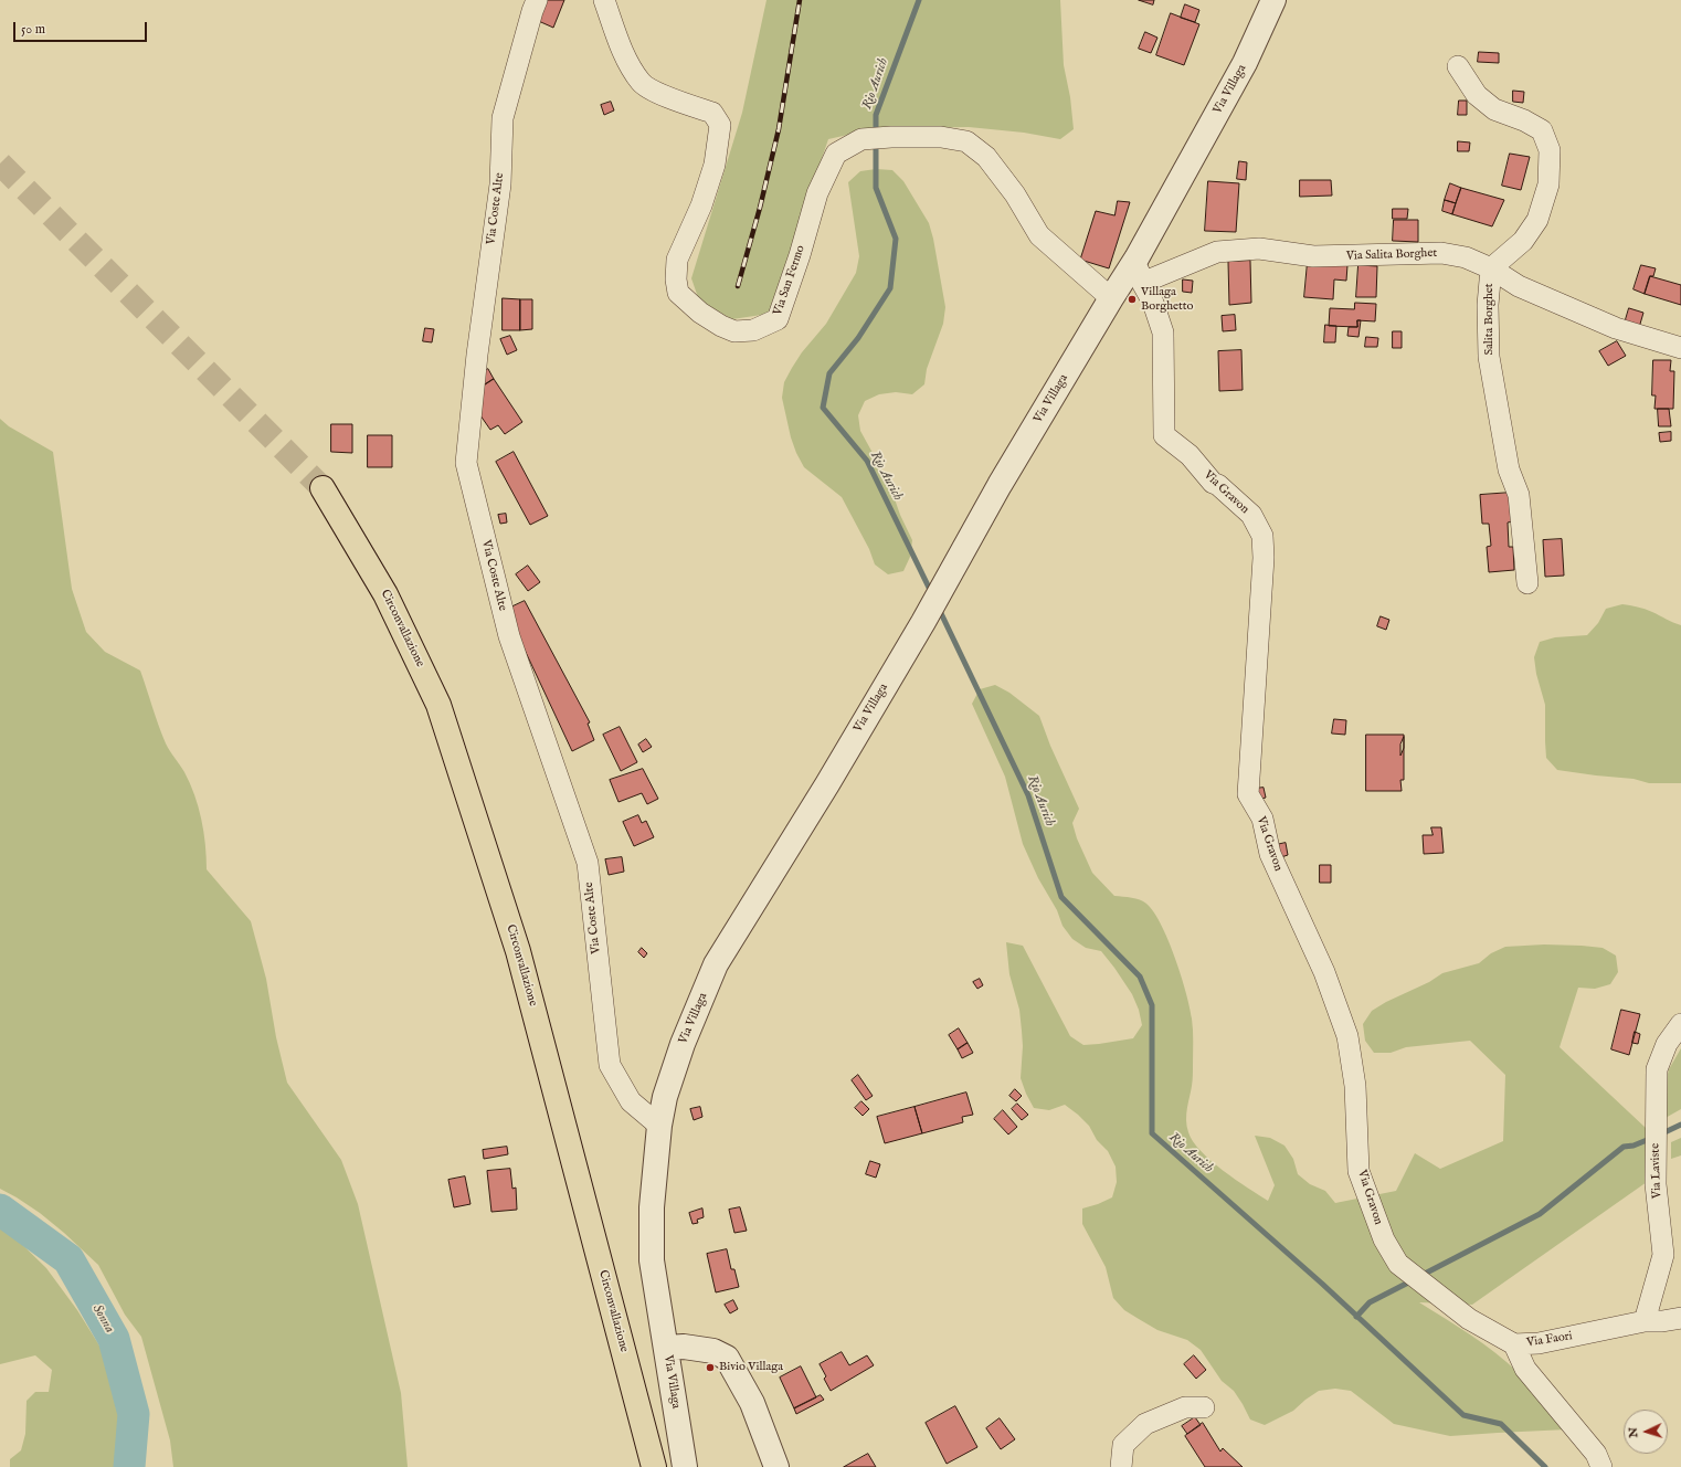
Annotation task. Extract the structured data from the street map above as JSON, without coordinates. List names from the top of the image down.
{
  "streets": {
    "highway": ["Circonvallazione"],
    "street": [
      "Via Villaga",
      "Via Coste Alte",
      "Via Salita Borghet",
      "Via San Fermo",
      "Salita Borghet",
      "Via Gravon",
      "Via Laviste",
      "Via Faori"
    ]
  },
  "crossings": [
    ["Via Villaga", "Via Coste Alte"],
    ["Via Villaga", "Via San Fermo"],
    ["Via Salita Borghet", "Salita Borghet"],
    ["Via Salita Borghet", "Via Gravon"],
    ["Via Gravon", "Via Faori"],
    ["Via Laviste", "Via Faori"]
  ],
  "water": ["Rio Aurich", "Sonna"],
  "places": ["Villaga Borghetto", "Bivio Villaga"],
  "scale_bar": "50 m",
  "north": "left"
}
